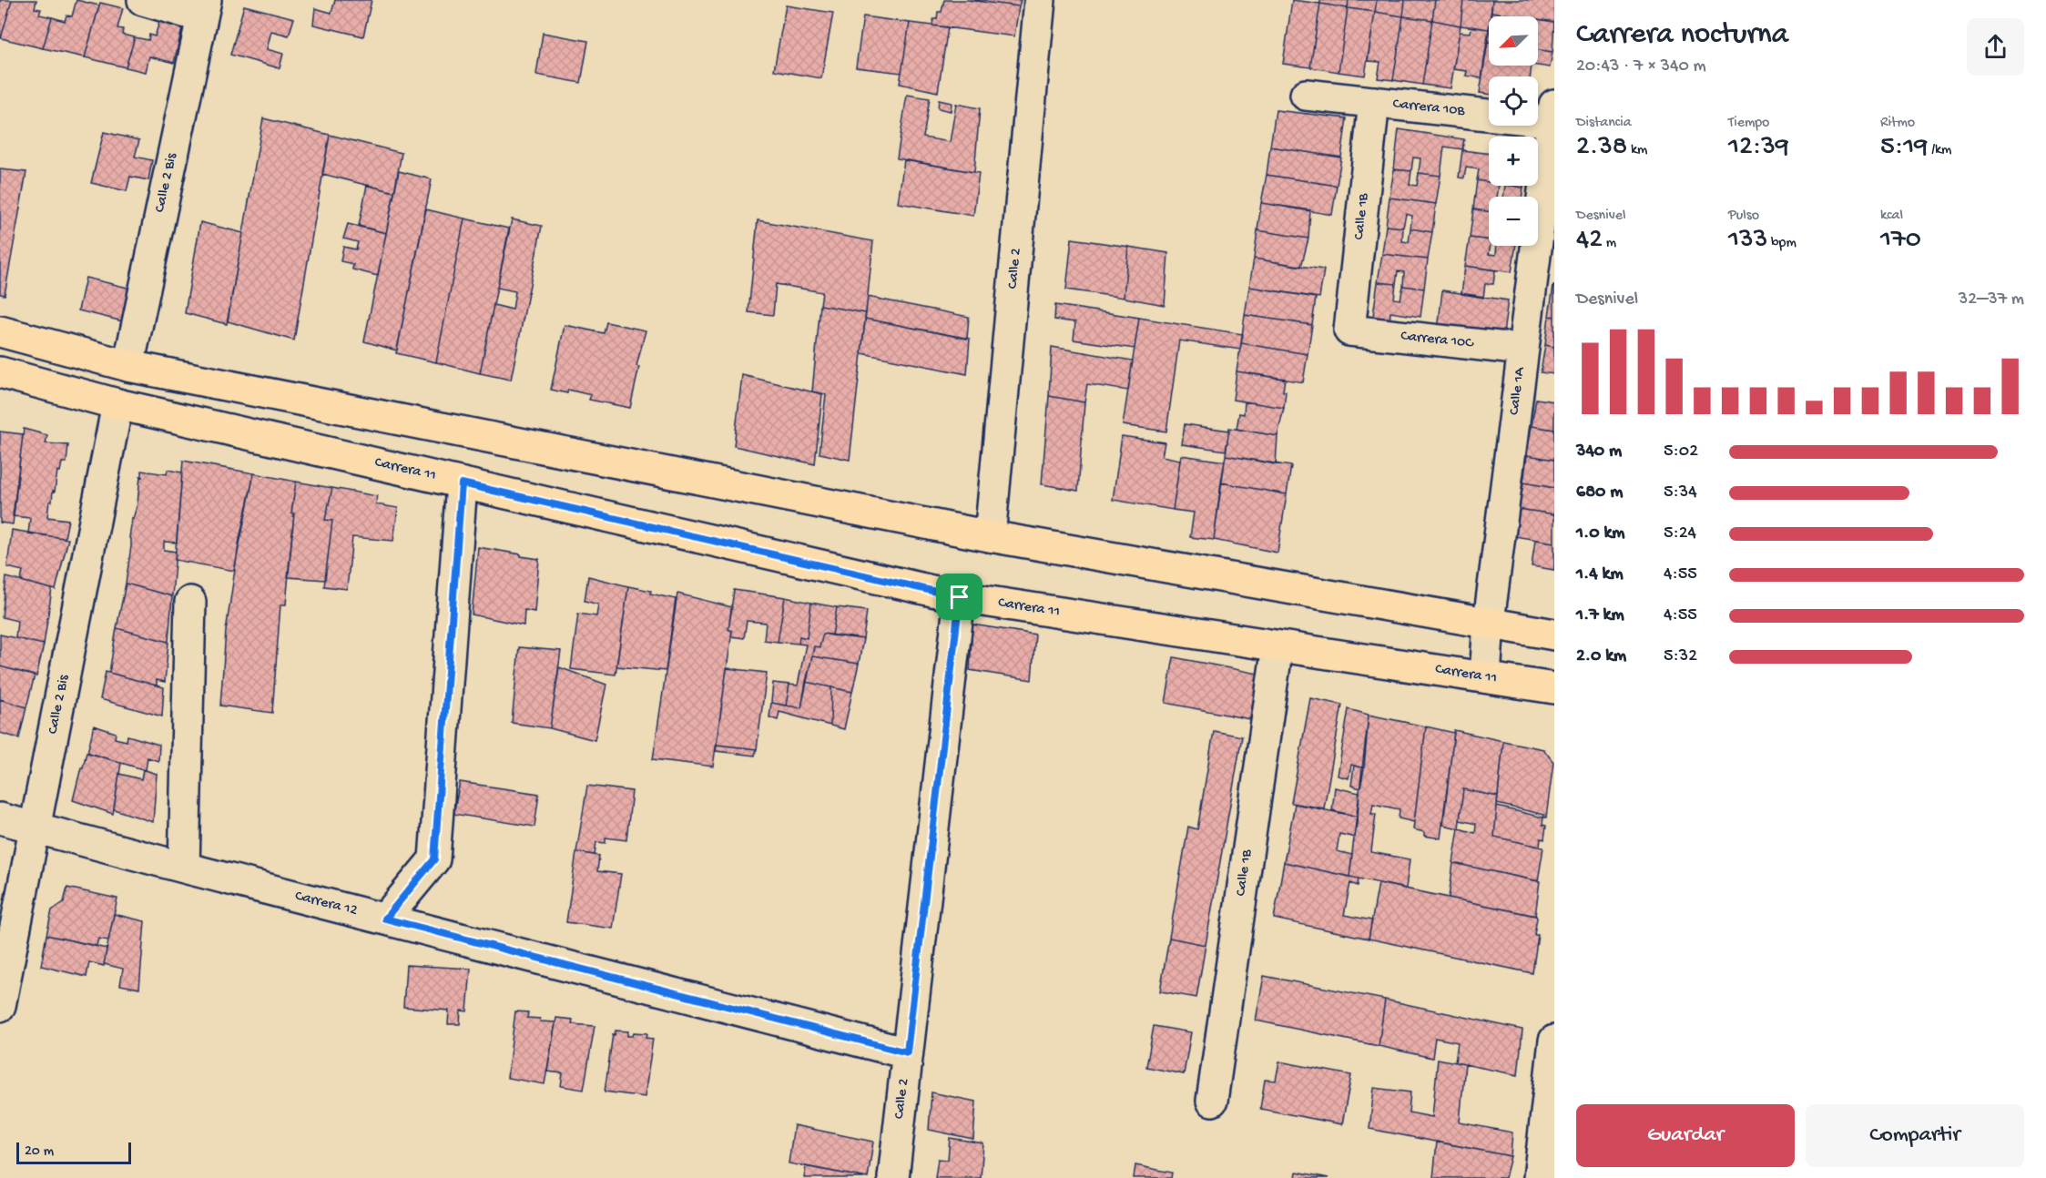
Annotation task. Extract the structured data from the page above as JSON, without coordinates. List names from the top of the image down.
{
  "streets": {
    "main road": ["Carrera 11"],
    "street": [
      "Carrera 10B",
      "Calle 2 Bis",
      "Calle 1B",
      "Calle 2",
      "Carrera 10C",
      "Calle 1A",
      "Carrera 12"
    ]
  },
  "crossings": [
    ["Carrera 10B", "Calle 1B"],
    ["Carrera 10B", "Calle 1A"],
    ["Calle 2 Bis", "Carrera 11"],
    ["Calle 2 Bis", "Carrera 12"],
    ["Calle 1B", "Carrera 10C"],
    ["Calle 1B", "Carrera 11"],
    ["Calle 2", "Carrera 11"],
    ["Calle 2", "Carrera 12"],
    ["Carrera 10C", "Calle 1A"],
    ["Calle 1A", "Carrera 11"]
  ],
  "scale_bar": "20 m",
  "north": "bottom left",
  "page": {
    "heading": ["Carrera nocturna", "20:43 · 7 × 340 m"],
    "map_buttons": ["+", "−"],
    "stats": [
      ["Distancia", "2.38 km"],
      ["Tiempo", "12:39"],
      ["Ritmo", "5:19 /km"],
      ["Desnivel", "42 m"],
      ["Pulso", "133 bpm"],
      ["kcal", "170"]
    ],
    "chart": ["Desnivel", "32–37 m"],
    "list": [
      {
        "name": "340 m",
        "note": "5:02"
      },
      {
        "name": "680 m",
        "note": "5:34"
      },
      {
        "name": "1.0 km",
        "note": "5:24"
      },
      {
        "name": "1.4 km",
        "note": "4:55"
      },
      {
        "name": "1.7 km",
        "note": "4:55"
      },
      {
        "name": "2.0 km",
        "note": "5:32"
      }
    ],
    "buttons": ["Guardar", "Compartir"],
    "scale": "20 m"
  }
}
